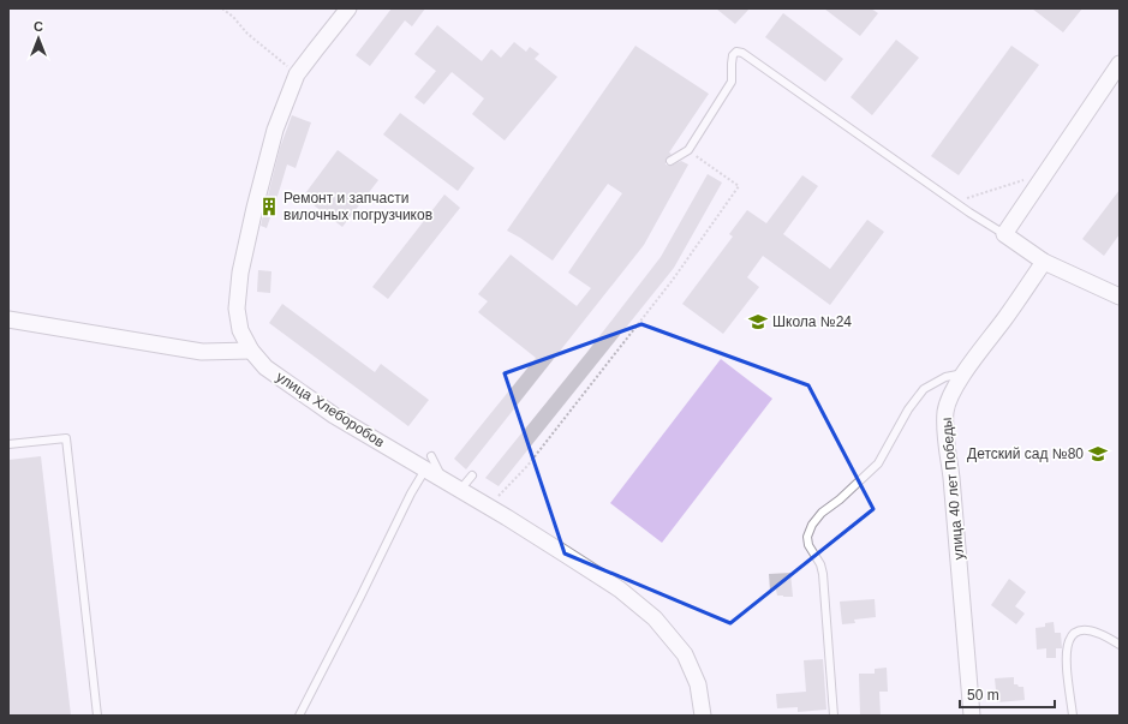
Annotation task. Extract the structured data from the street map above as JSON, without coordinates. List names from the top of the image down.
{
  "streets": {
    "street": ["улица Хлеборобов", "улица 40 лет Победы"]
  },
  "places": {
    "building": ["Ремонт и запчасти вилочных погрузчиков"],
    "school or university": ["Школа №24", "Детский сад №80"]
  },
  "scale_bar": "50 m",
  "north": "top"
}
